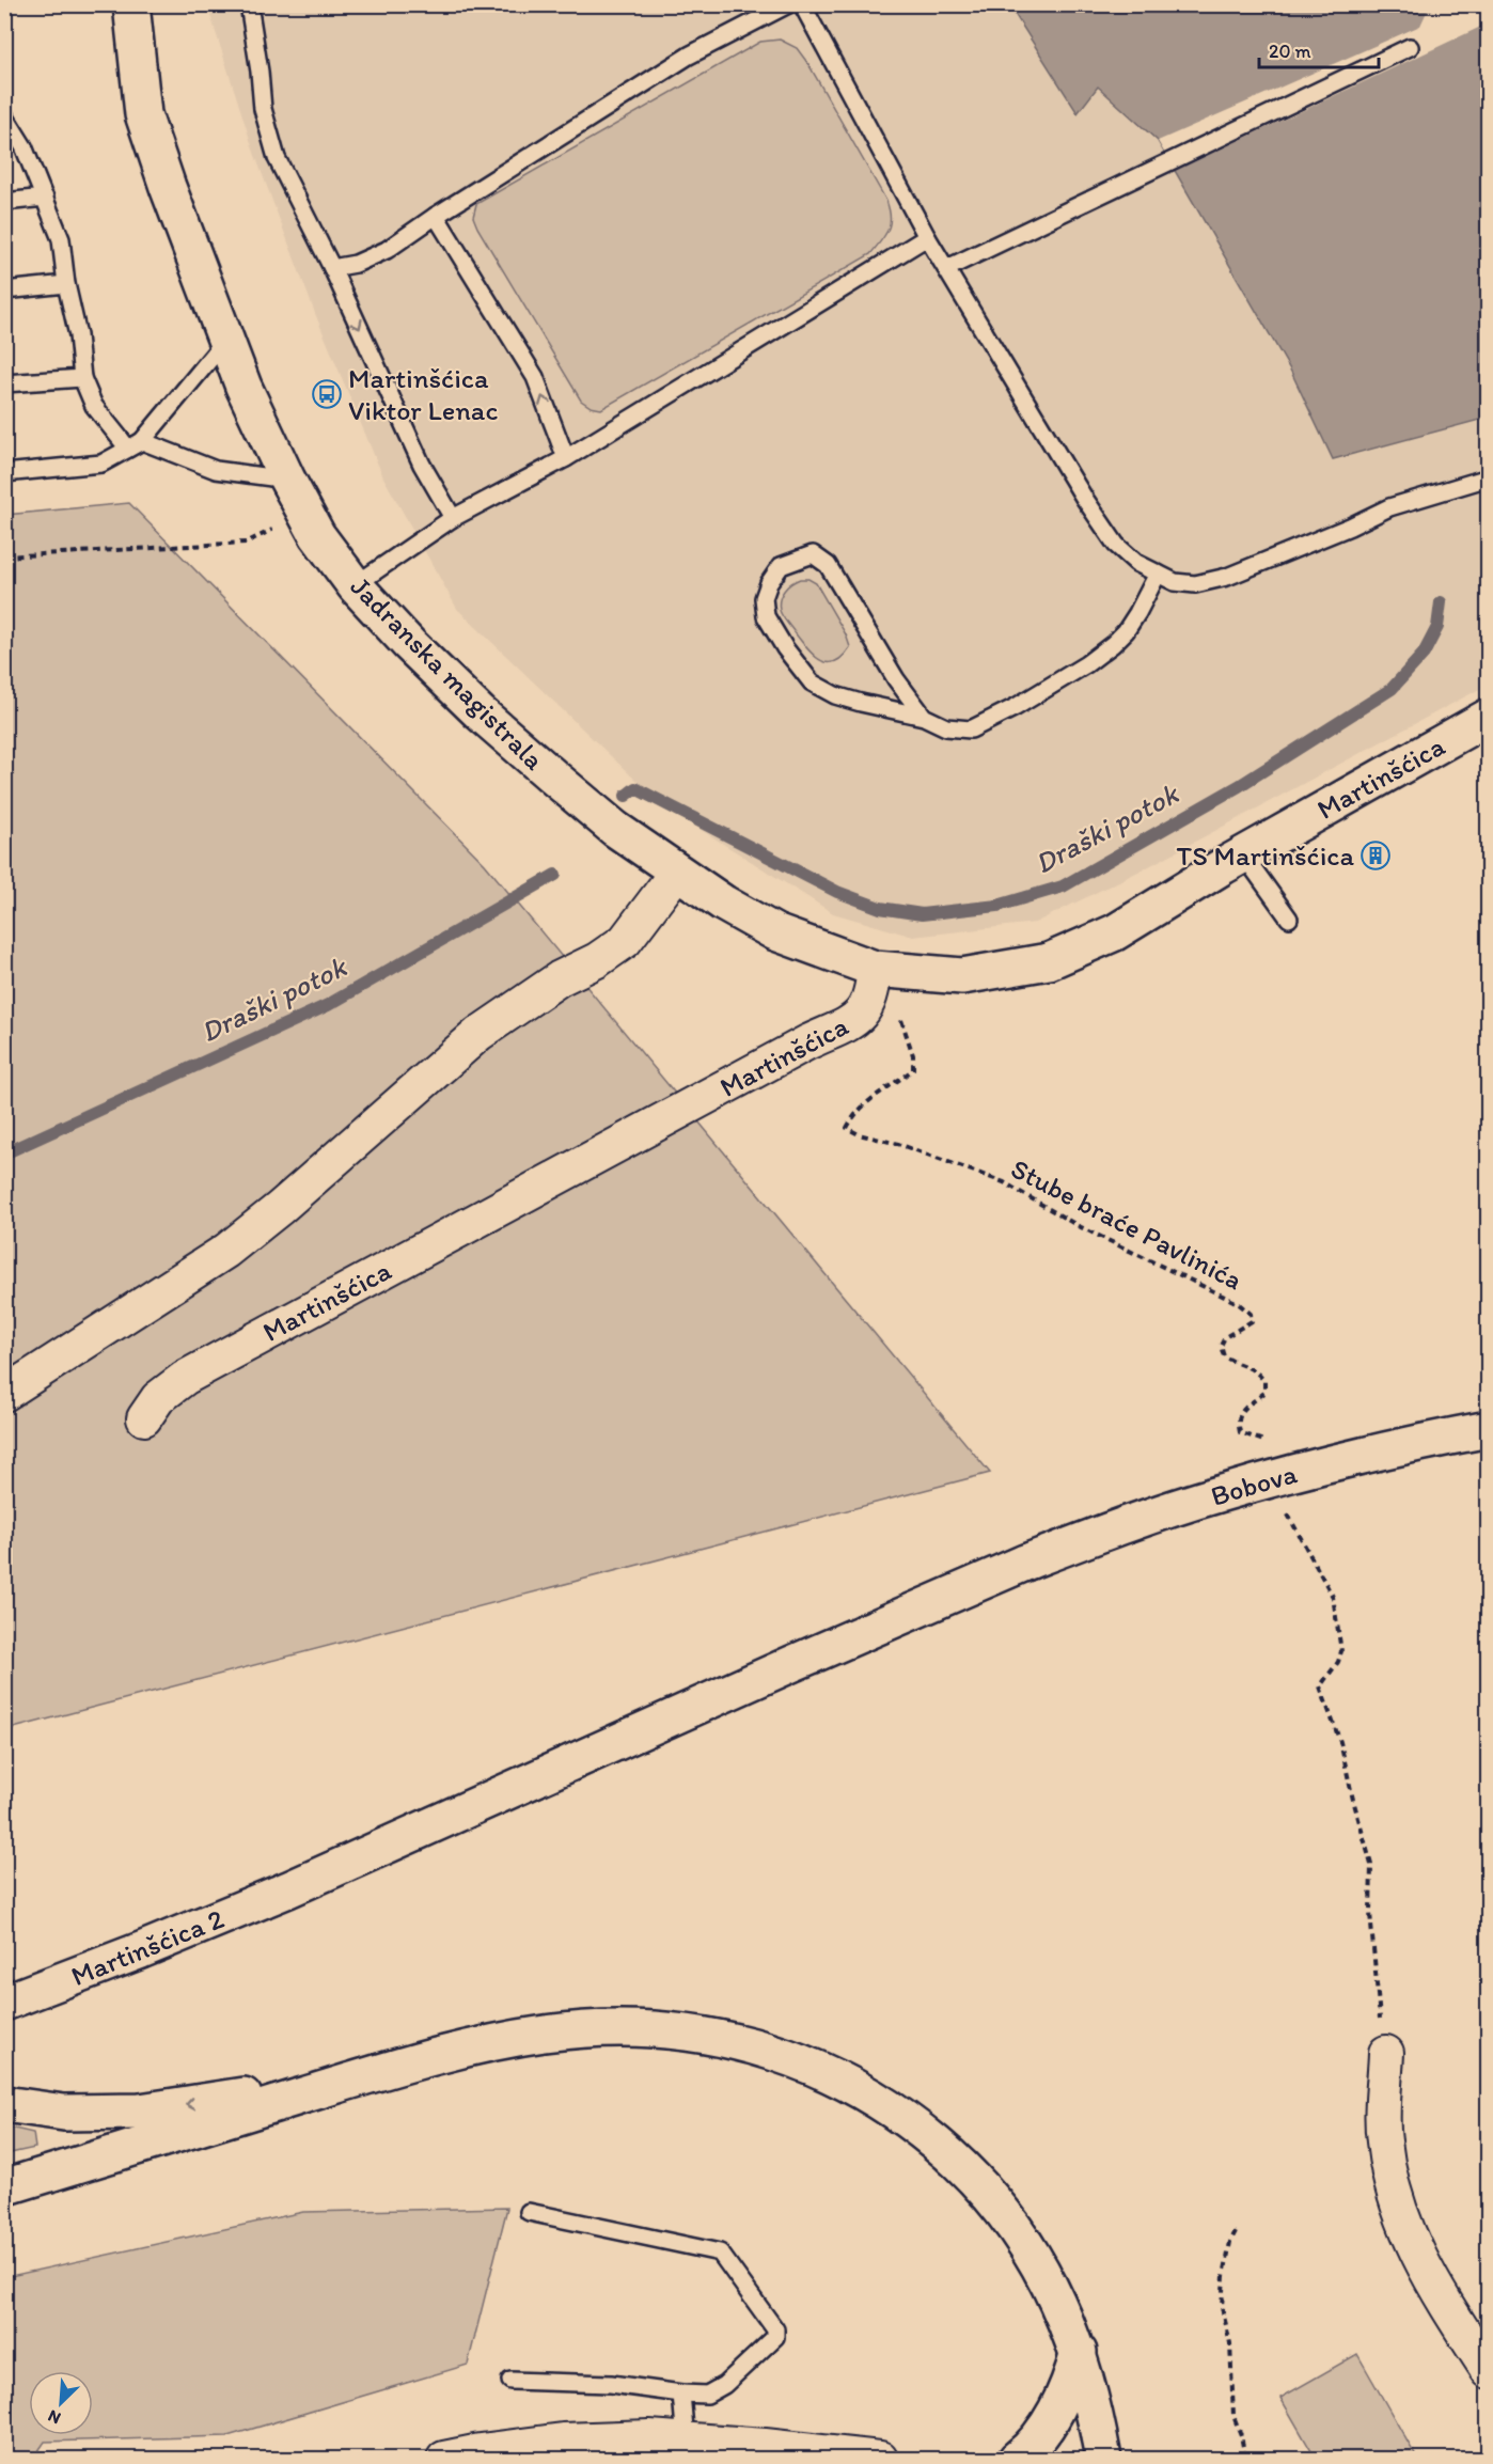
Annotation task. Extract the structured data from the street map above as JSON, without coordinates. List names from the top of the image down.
{
  "streets": {
    "main road": [
      "Jadranska magistrala",
      "Martinšćica",
      "Bobova",
      "Martinšćica 2"
    ],
    "path": ["Stube braće Pavlinića"]
  },
  "crossings": [
    ["Jadranska magistrala", "Martinšćica"],
    ["Bobova", "Martinšćica 2"]
  ],
  "water": ["Draški potok"],
  "places": {
    "bus stop": ["Martinšćica Viktor Lenac"],
    "building": ["TS Martinšćica"]
  },
  "scale_bar": "20 m",
  "north": "bottom left"
}
